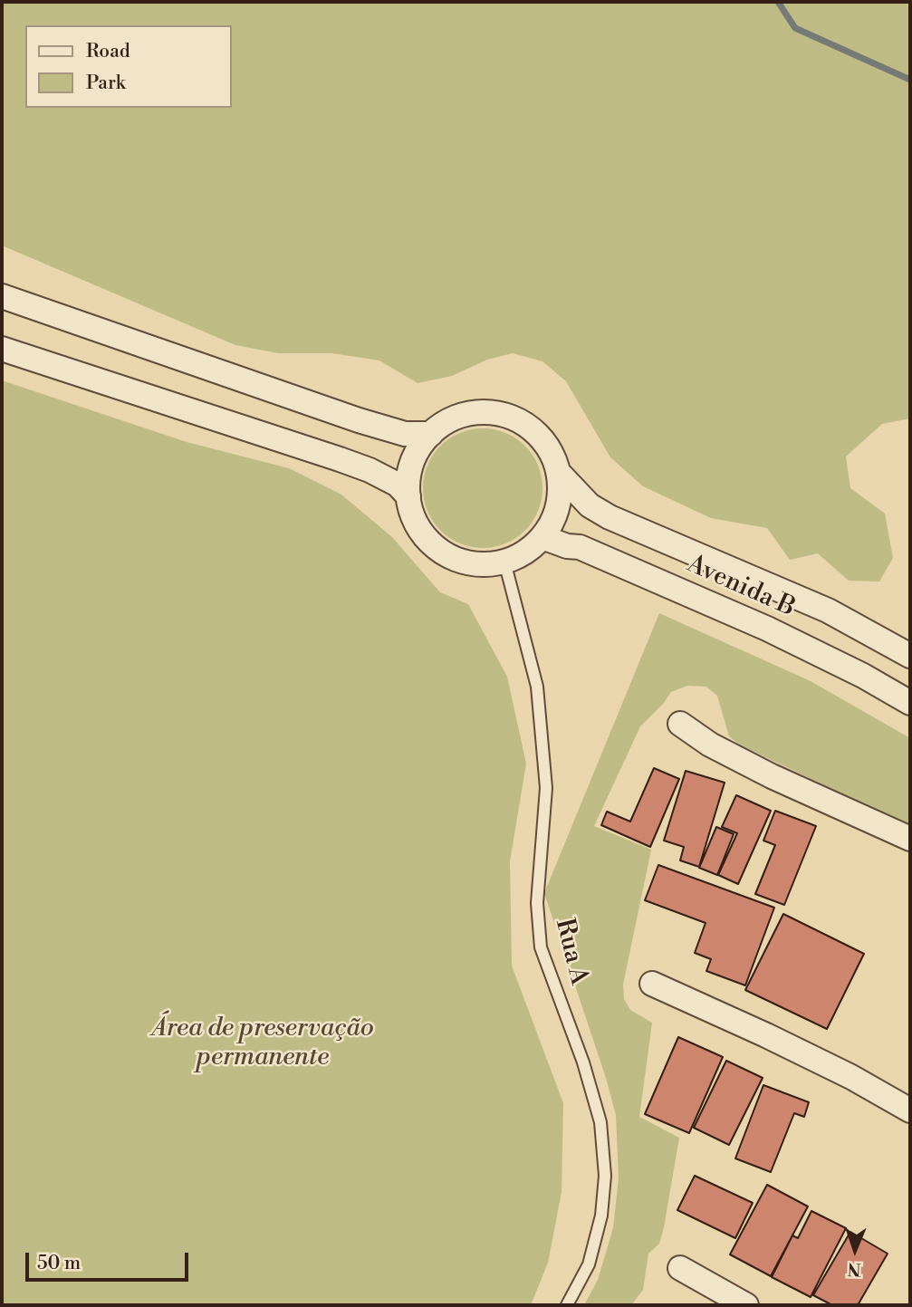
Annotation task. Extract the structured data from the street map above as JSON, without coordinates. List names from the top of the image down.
{
  "streets": {
    "street": ["Avenida B"],
    "lane": ["Rua A"]
  },
  "crossings": [
    ["Avenida B", "Rua A"]
  ],
  "parks": ["Área de preservação permanente"],
  "legend": ["Road", "Park"],
  "scale_bar": "50 m",
  "north": "bottom"
}
